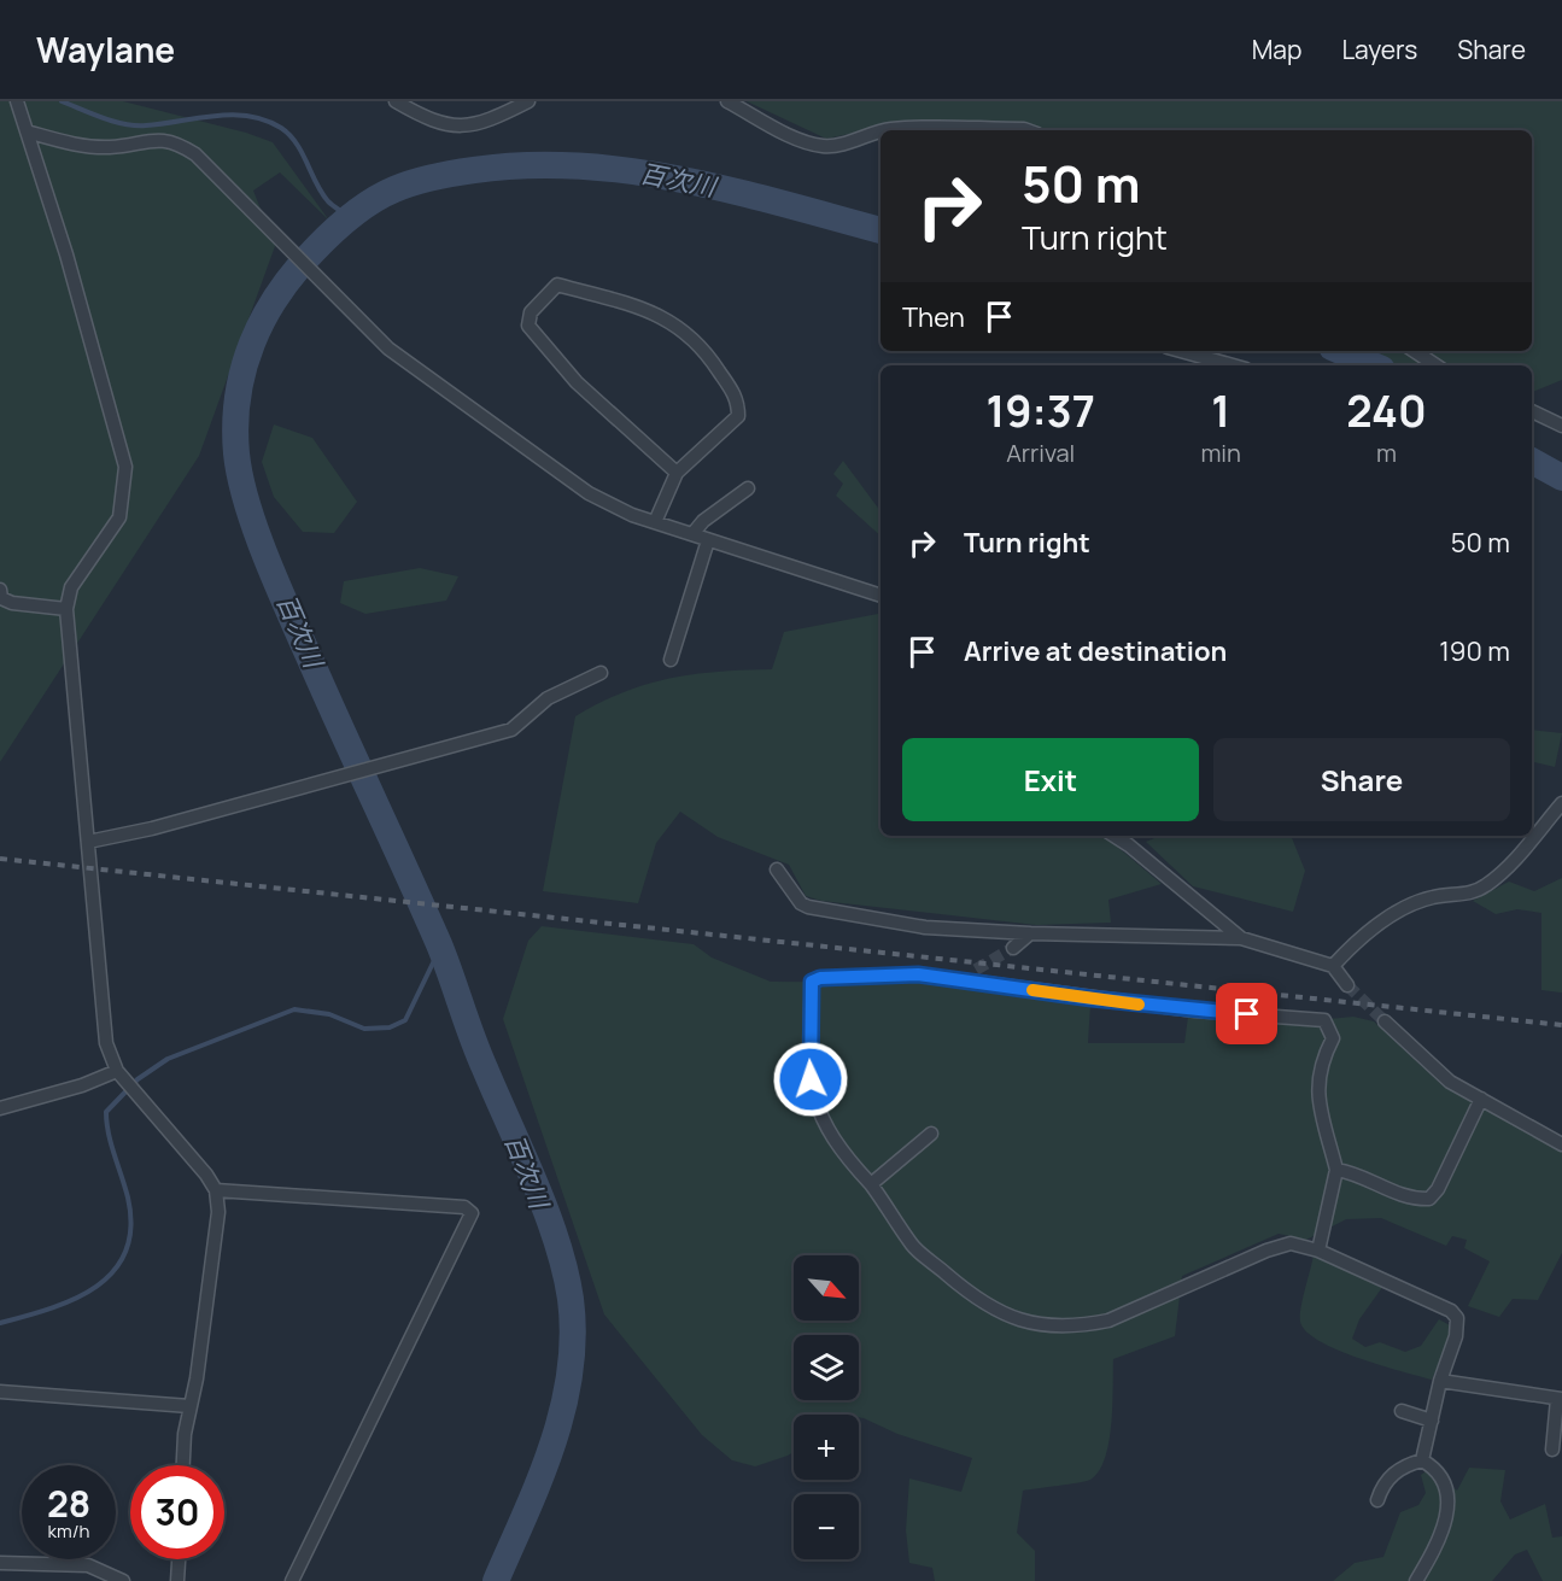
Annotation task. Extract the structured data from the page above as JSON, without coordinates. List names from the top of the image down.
{
  "water": ["百次川"],
  "north": "bottom right",
  "page": {
    "header": "Waylane",
    "nav": ["Map", "Layers", "Share"],
    "turn": ["50 m", "Turn right"],
    "then": "Then",
    "eta": [
      "19:37",
      "Arrival",
      "1",
      "min",
      "240",
      "m"
    ],
    "list": [
      {
        "name": "Turn right",
        "value": "50 m"
      },
      {
        "name": "Arrive at destination",
        "value": "190 m"
      }
    ],
    "buttons": ["Exit", "Share"],
    "map_buttons": ["+", "−"],
    "speed": "28 km/h",
    "limit": "30"
  }
}
